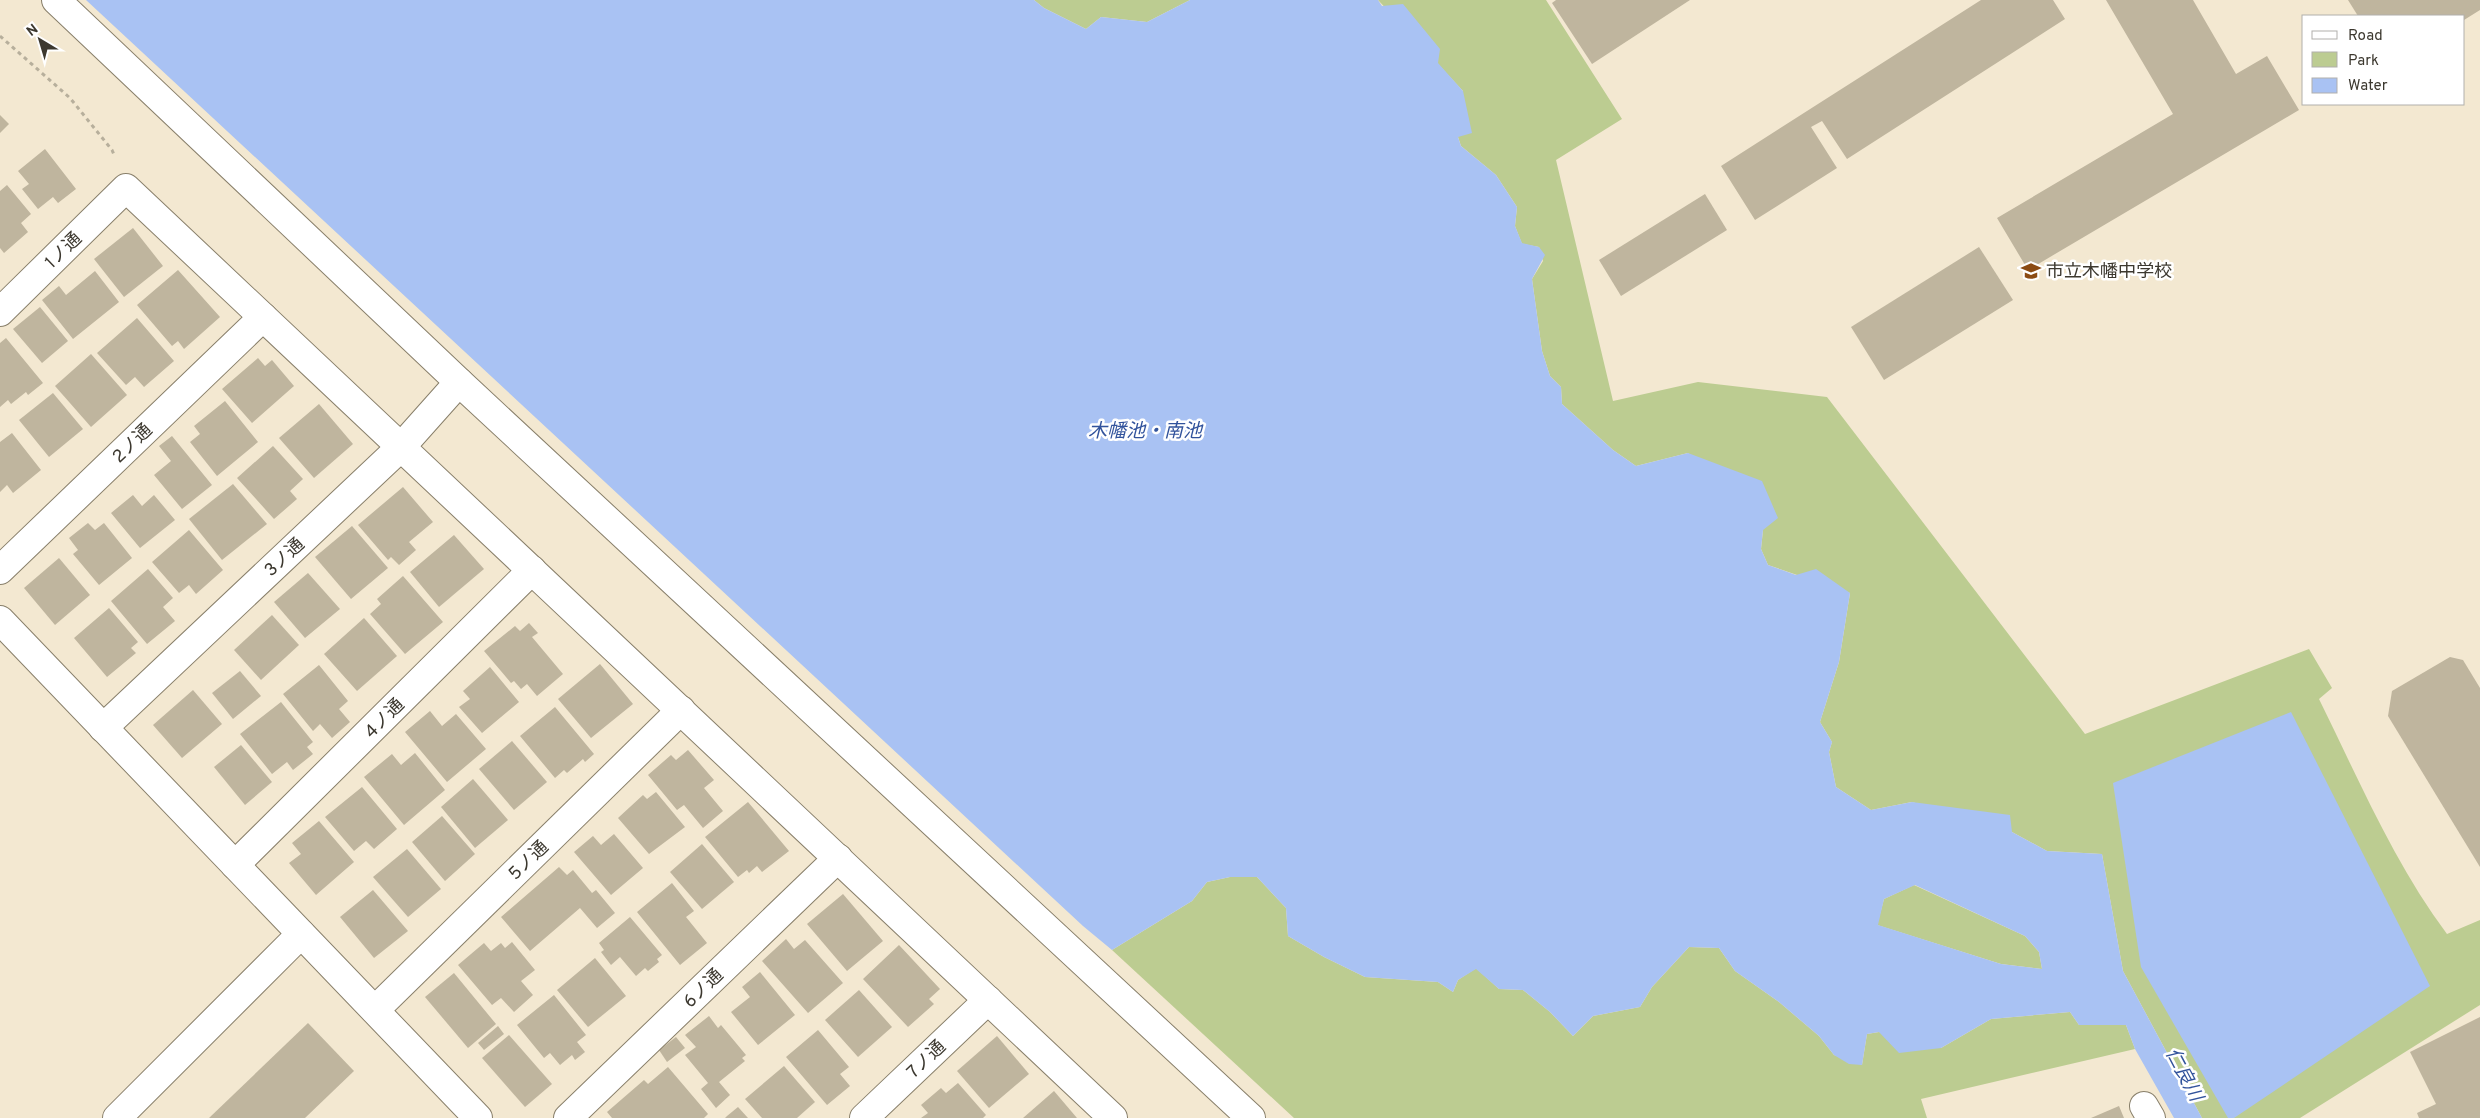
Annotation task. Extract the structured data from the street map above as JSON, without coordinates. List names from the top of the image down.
{
  "streets": {
    "street": [
      "1ノ通",
      "2ノ通",
      "3ノ通",
      "4ノ通",
      "5ノ通",
      "6ノ通",
      "7ノ通"
    ]
  },
  "water": ["木幡池・南池", "仁良川"],
  "places": {
    "school or university": ["市立木幡中学校"]
  },
  "legend": ["Road", "Park", "Water"],
  "north": "top left"
}
